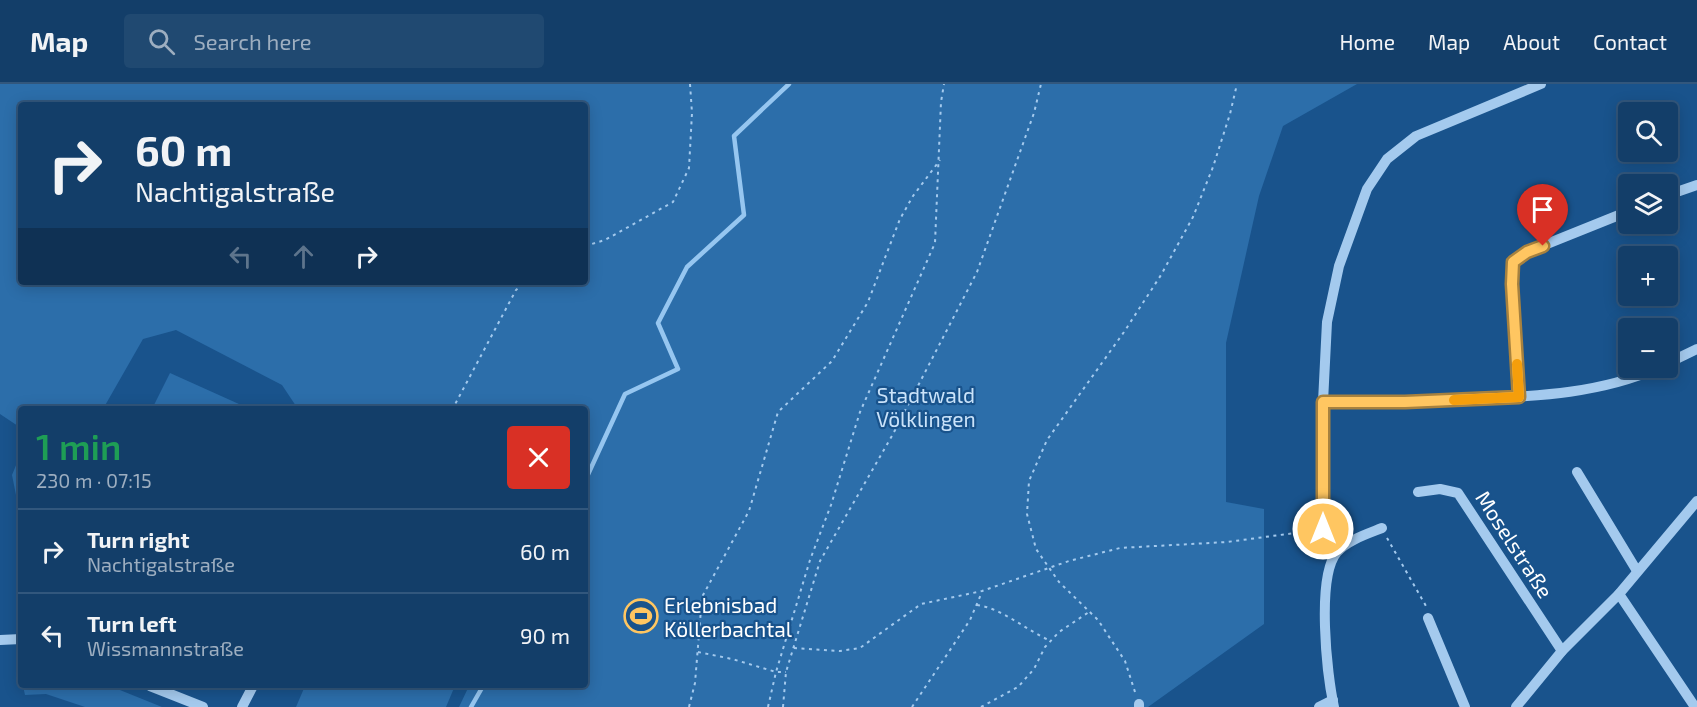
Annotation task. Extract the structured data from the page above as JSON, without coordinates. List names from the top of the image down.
{
  "streets": {
    "street": ["Moselstraße"]
  },
  "parks": ["Stadtwald Völklingen"],
  "places": {
    "sports": ["Erlebnisbad Köllerbachtal"]
  },
  "page": {
    "header": "Map",
    "search": "Search here",
    "nav": [
      "Home",
      "Map",
      "About",
      "Contact"
    ],
    "map_buttons": ["+", "−"],
    "turn": ["60 m", "Nachtigalstraße"],
    "heading": ["1 min", "230 m · 07:15"],
    "list": [
      {
        "name": "Turn right",
        "note": "Nachtigalstraße",
        "value": "60 m"
      },
      {
        "name": "Turn left",
        "note": "Wissmannstraße",
        "value": "90 m"
      }
    ]
  }
}
